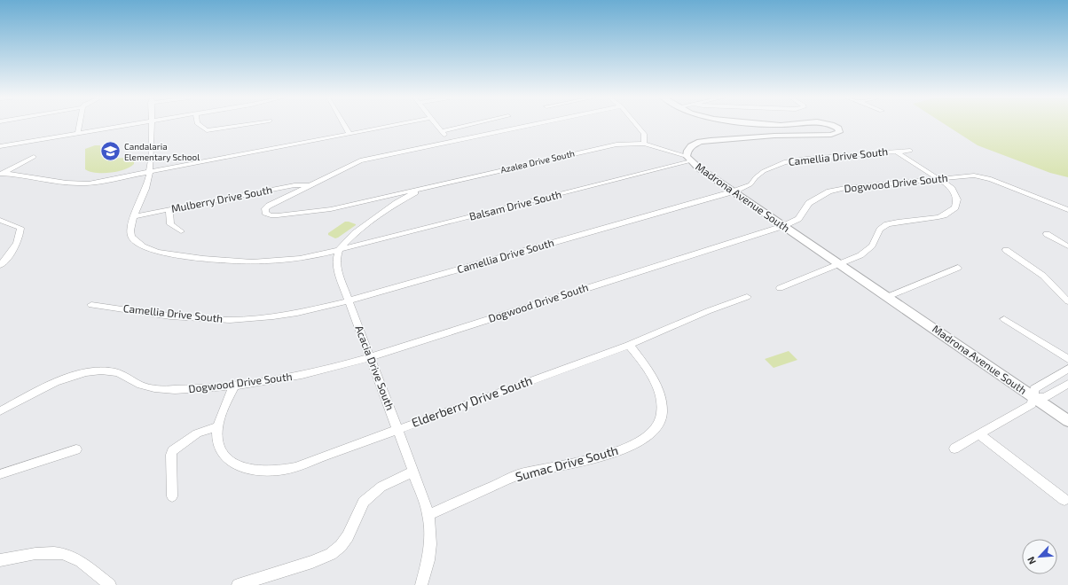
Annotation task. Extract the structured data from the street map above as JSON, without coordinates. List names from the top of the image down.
{
  "streets": {
    "main road": ["Madrona Avenue South"],
    "street": [
      "Camellia Drive South",
      "Azalea Drive South",
      "Dogwood Drive South",
      "Mulberry Drive South",
      "Balsam Drive South",
      "Acacia Drive South",
      "Elderberry Drive South",
      "Sumac Drive South"
    ]
  },
  "crossings": [
    ["Camellia Drive South", "Madrona Avenue South"],
    ["Camellia Drive South", "Acacia Drive South"],
    ["Azalea Drive South", "Madrona Avenue South"],
    ["Azalea Drive South", "Mulberry Drive South"],
    ["Azalea Drive South", "Balsam Drive South"],
    ["Dogwood Drive South", "Madrona Avenue South"],
    ["Dogwood Drive South", "Acacia Drive South"],
    ["Dogwood Drive South", "Elderberry Drive South"],
    ["Madrona Avenue South", "Balsam Drive South"],
    ["Mulberry Drive South", "Balsam Drive South"],
    ["Balsam Drive South", "Acacia Drive South"],
    ["Acacia Drive South", "Elderberry Drive South"],
    ["Acacia Drive South", "Sumac Drive South"],
    ["Elderberry Drive South", "Sumac Drive South"]
  ],
  "places": {
    "school or university": ["Candalaria Elementary School"]
  },
  "north": "bottom left"
}
